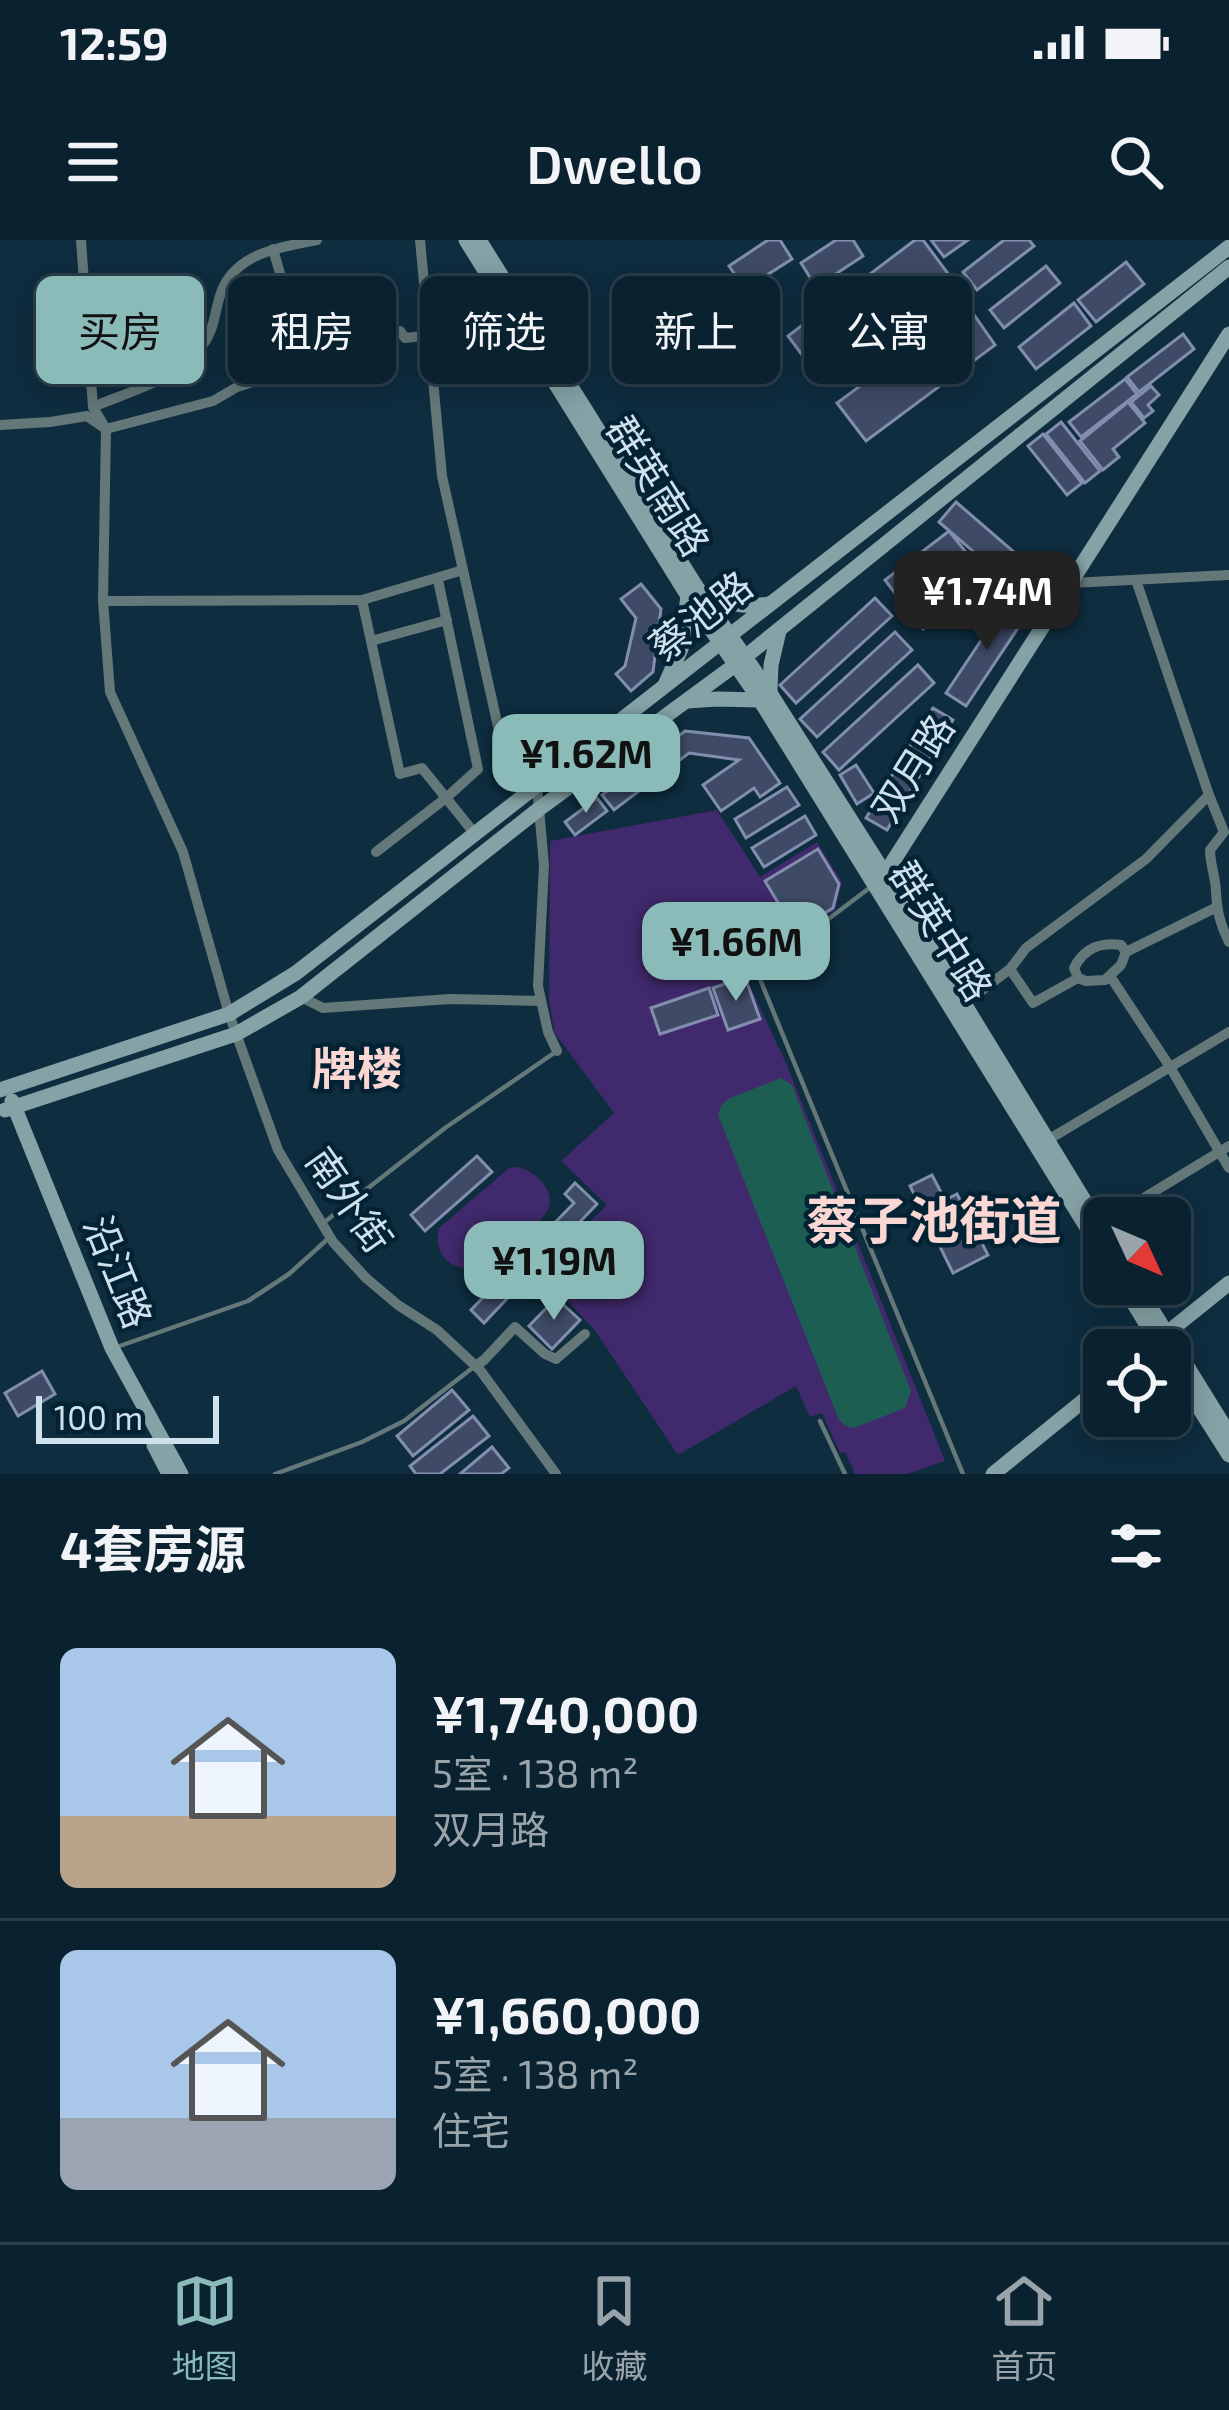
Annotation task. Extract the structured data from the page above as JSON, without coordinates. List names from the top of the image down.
{
  "streets": {
    "street": [
      "群英南路",
      "蔡池路",
      "双月路",
      "群英中路",
      "南外街",
      "沿江路"
    ]
  },
  "crossings": [
    ["群英南路", "蔡池路"],
    ["群英南路", "群英中路"],
    ["蔡池路", "群英中路"],
    ["蔡池路", "南外街"],
    ["蔡池路", "沿江路"],
    ["双月路", "群英中路"]
  ],
  "districts": ["牌楼", "蔡子池街道"],
  "scale_bar": "100 m",
  "north": "bottom right",
  "page": {
    "status": "12:59",
    "header": "Dwello",
    "chip": [
      "买房",
      "租房",
      "筛选",
      "新上",
      "公寓"
    ],
    "price": [
      "¥1.74M",
      "¥1.62M",
      "¥1.66M",
      "¥1.19M"
    ],
    "scale": "100 m",
    "heading": "4套房源",
    "list": [
      {
        "name": "¥1,740,000",
        "note": "5室 · 138 m² · 双月路"
      },
      {
        "name": "¥1,660,000",
        "note": "5室 · 138 m² · 住宅"
      }
    ],
    "tabs": ["地图", "收藏", "首页"]
  }
}
